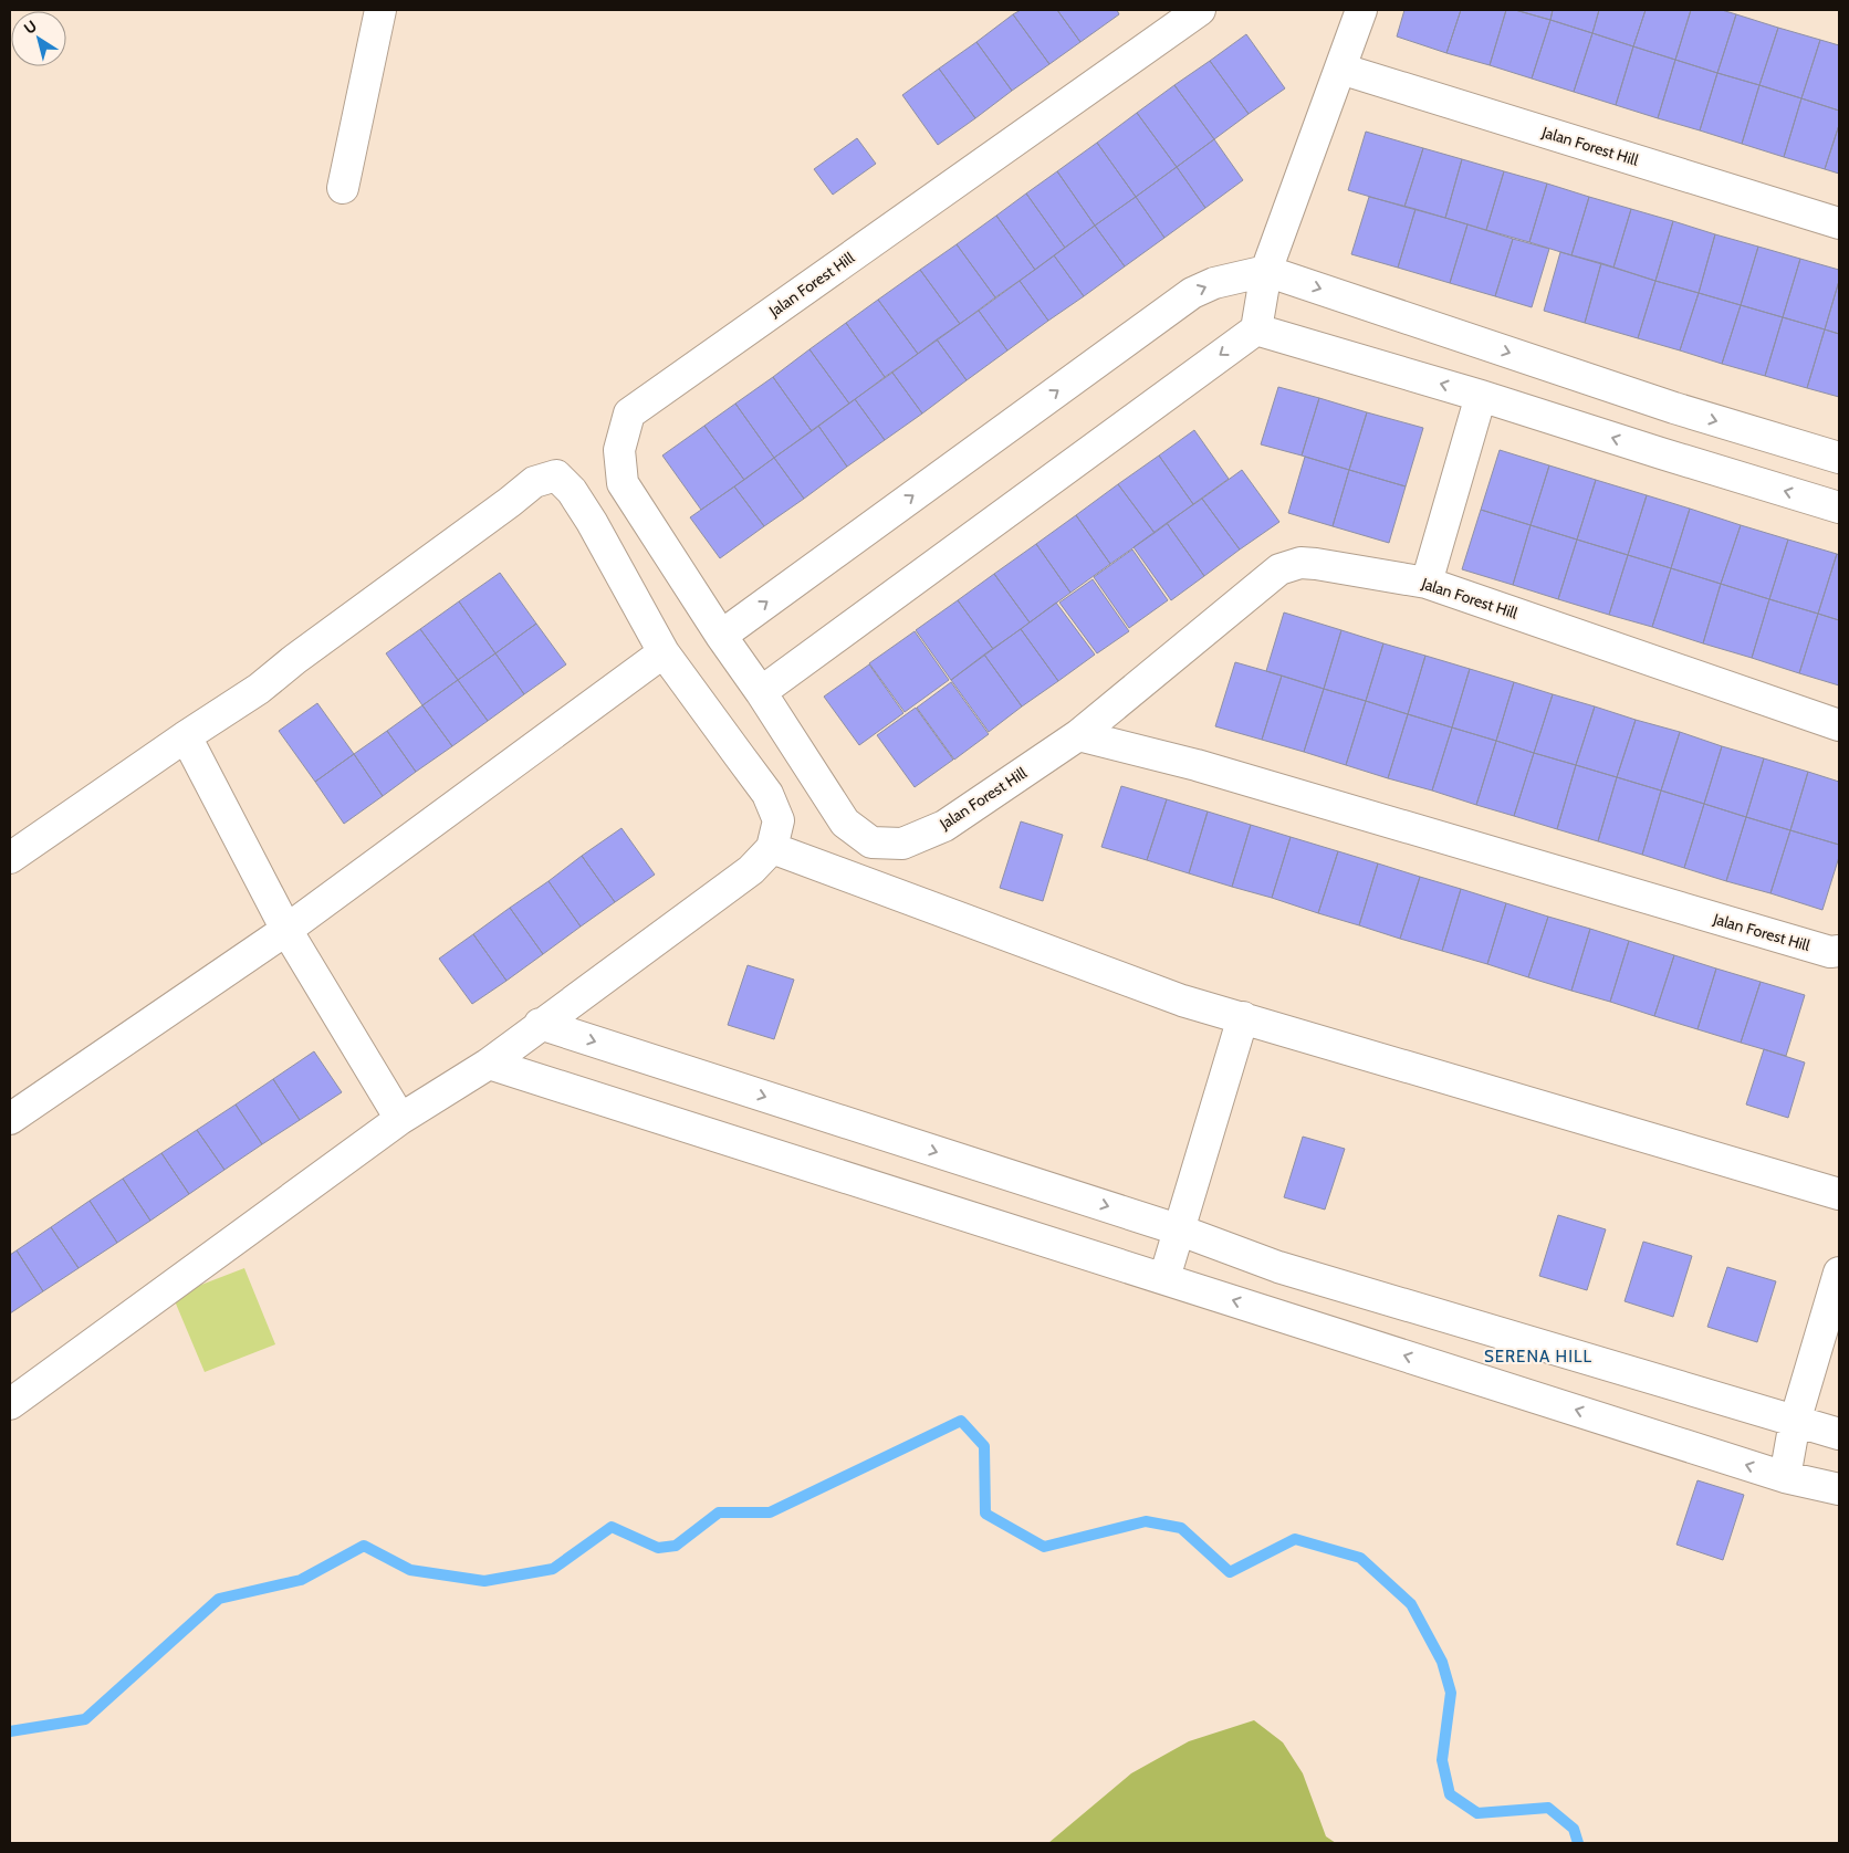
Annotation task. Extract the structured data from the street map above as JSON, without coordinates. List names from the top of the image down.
{
  "streets": {
    "street": ["Jalan Forest Hill"]
  },
  "districts": ["SERENA HILL"],
  "north": "top left"
}
